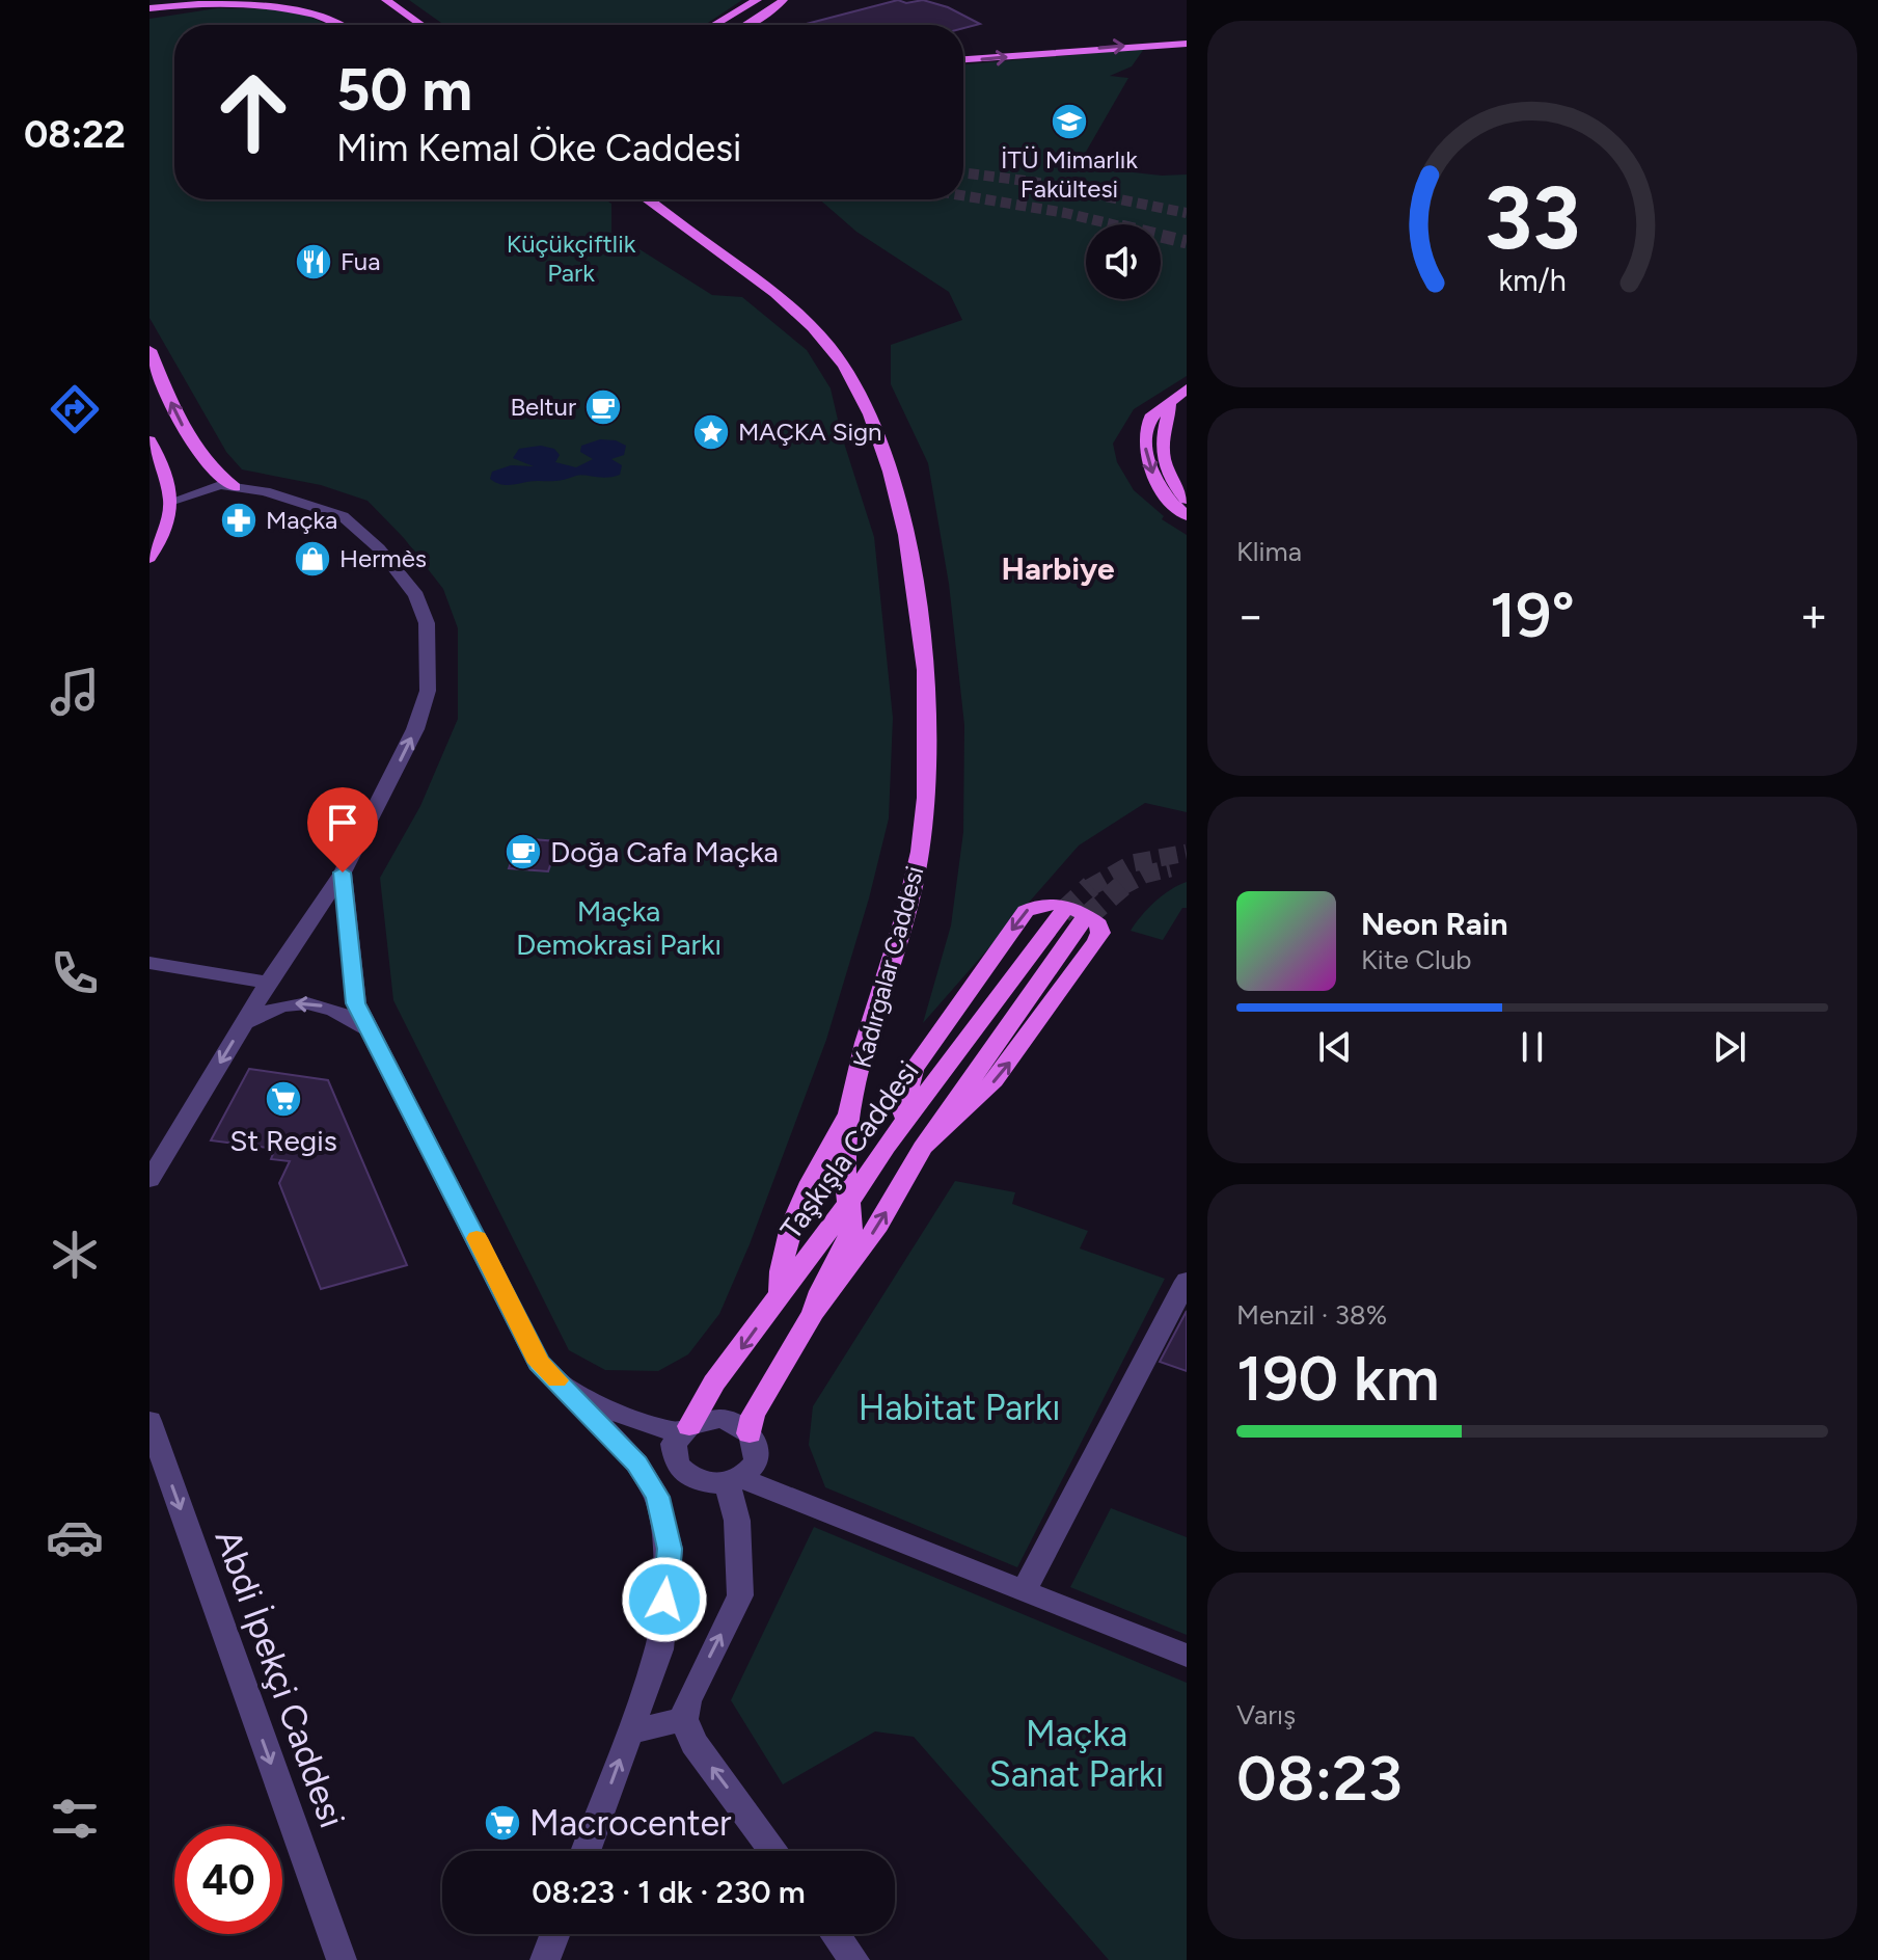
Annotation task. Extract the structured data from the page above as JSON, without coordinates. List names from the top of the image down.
{
  "streets": {
    "main road": ["Kadırgalar Caddesi", "Taşkışla Caddesi"],
    "street": ["Abdi İpekçi Caddesi"]
  },
  "crossings": [
    ["Kadırgalar Caddesi", "Taşkışla Caddesi"]
  ],
  "one_way": ["Abdi İpekçi Caddesi"],
  "districts": ["Harbiye"],
  "parks": [
    "Küçükçiftlik Park",
    "Maçka Demokrasi Parkı",
    "Habitat Parkı",
    "Maçka Sanat Parkı"
  ],
  "places": {
    "school or university": ["İTÜ Mimarlık Fakültesi"],
    "restaurant": ["Fua"],
    "cafe": ["Beltur", "Doğa Cafa Maçka"],
    "place": ["MAÇKA Sign"],
    "pharmacy": ["Maçka"],
    "shop": ["Hermès"],
    "supermarket": ["St Regis", "Macrocenter"]
  },
  "page": {
    "tabs": "08:22",
    "turn": ["50 m", "Mim Kemal Öke Caddesi"],
    "tile": [
      "Klima",
      ["Menzil · 38%", "190 km"],
      ["Varış", "08:23"]
    ],
    "heat": ["−", "19°", "+"],
    "song": ["Neon Rain", "Kite Club"],
    "limit": "40",
    "trip": "08:23 · 1 dk · 230 m",
    "gauge": ["33", "km/h"]
  }
}
